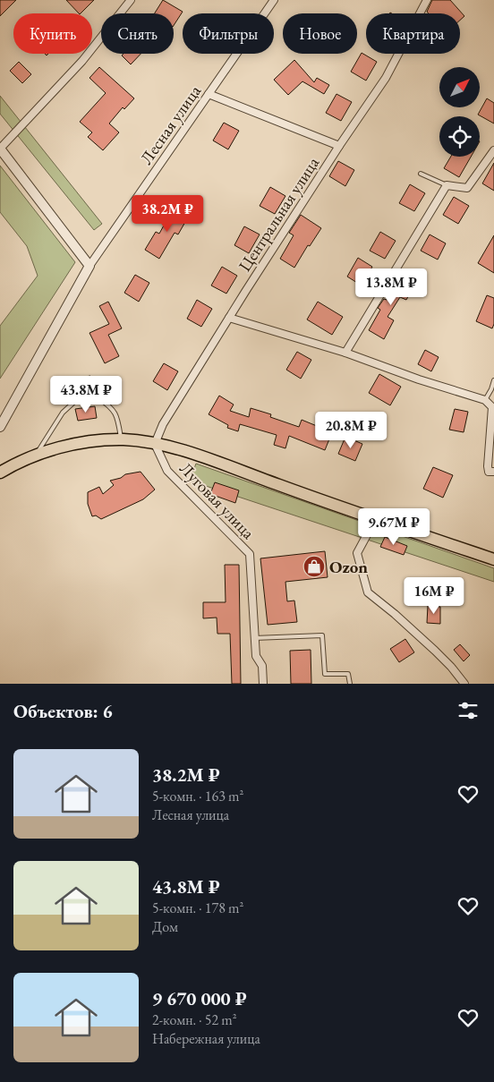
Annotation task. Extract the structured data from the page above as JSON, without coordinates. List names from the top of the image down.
{
  "streets": {
    "street": ["Лесная улица", "Центральная улица", "Луговая улица"]
  },
  "crossings": [
    ["Центральная улица", "Луговая улица"]
  ],
  "places": {
    "shop": ["Ozon"]
  },
  "north": "top right",
  "page": {
    "chip": [
      "Купить",
      "Снять",
      "Фильтры",
      "Новое",
      "Квартира"
    ],
    "price": [
      "38.2M ₽",
      "13.8M ₽",
      "43.8M ₽",
      "20.8M ₽",
      "9.67M ₽",
      "16M ₽"
    ],
    "heading": "Объектов: 6",
    "list": [
      {
        "name": "38.2M ₽",
        "note": "5-комн. · 163 m² · Лесная улица"
      },
      {
        "name": "43.8M ₽",
        "note": "5-комн. · 178 m² · Дом"
      },
      {
        "name": "9 670 000 ₽",
        "note": "2-комн. · 52 m² · Набережная улица"
      }
    ]
  }
}
